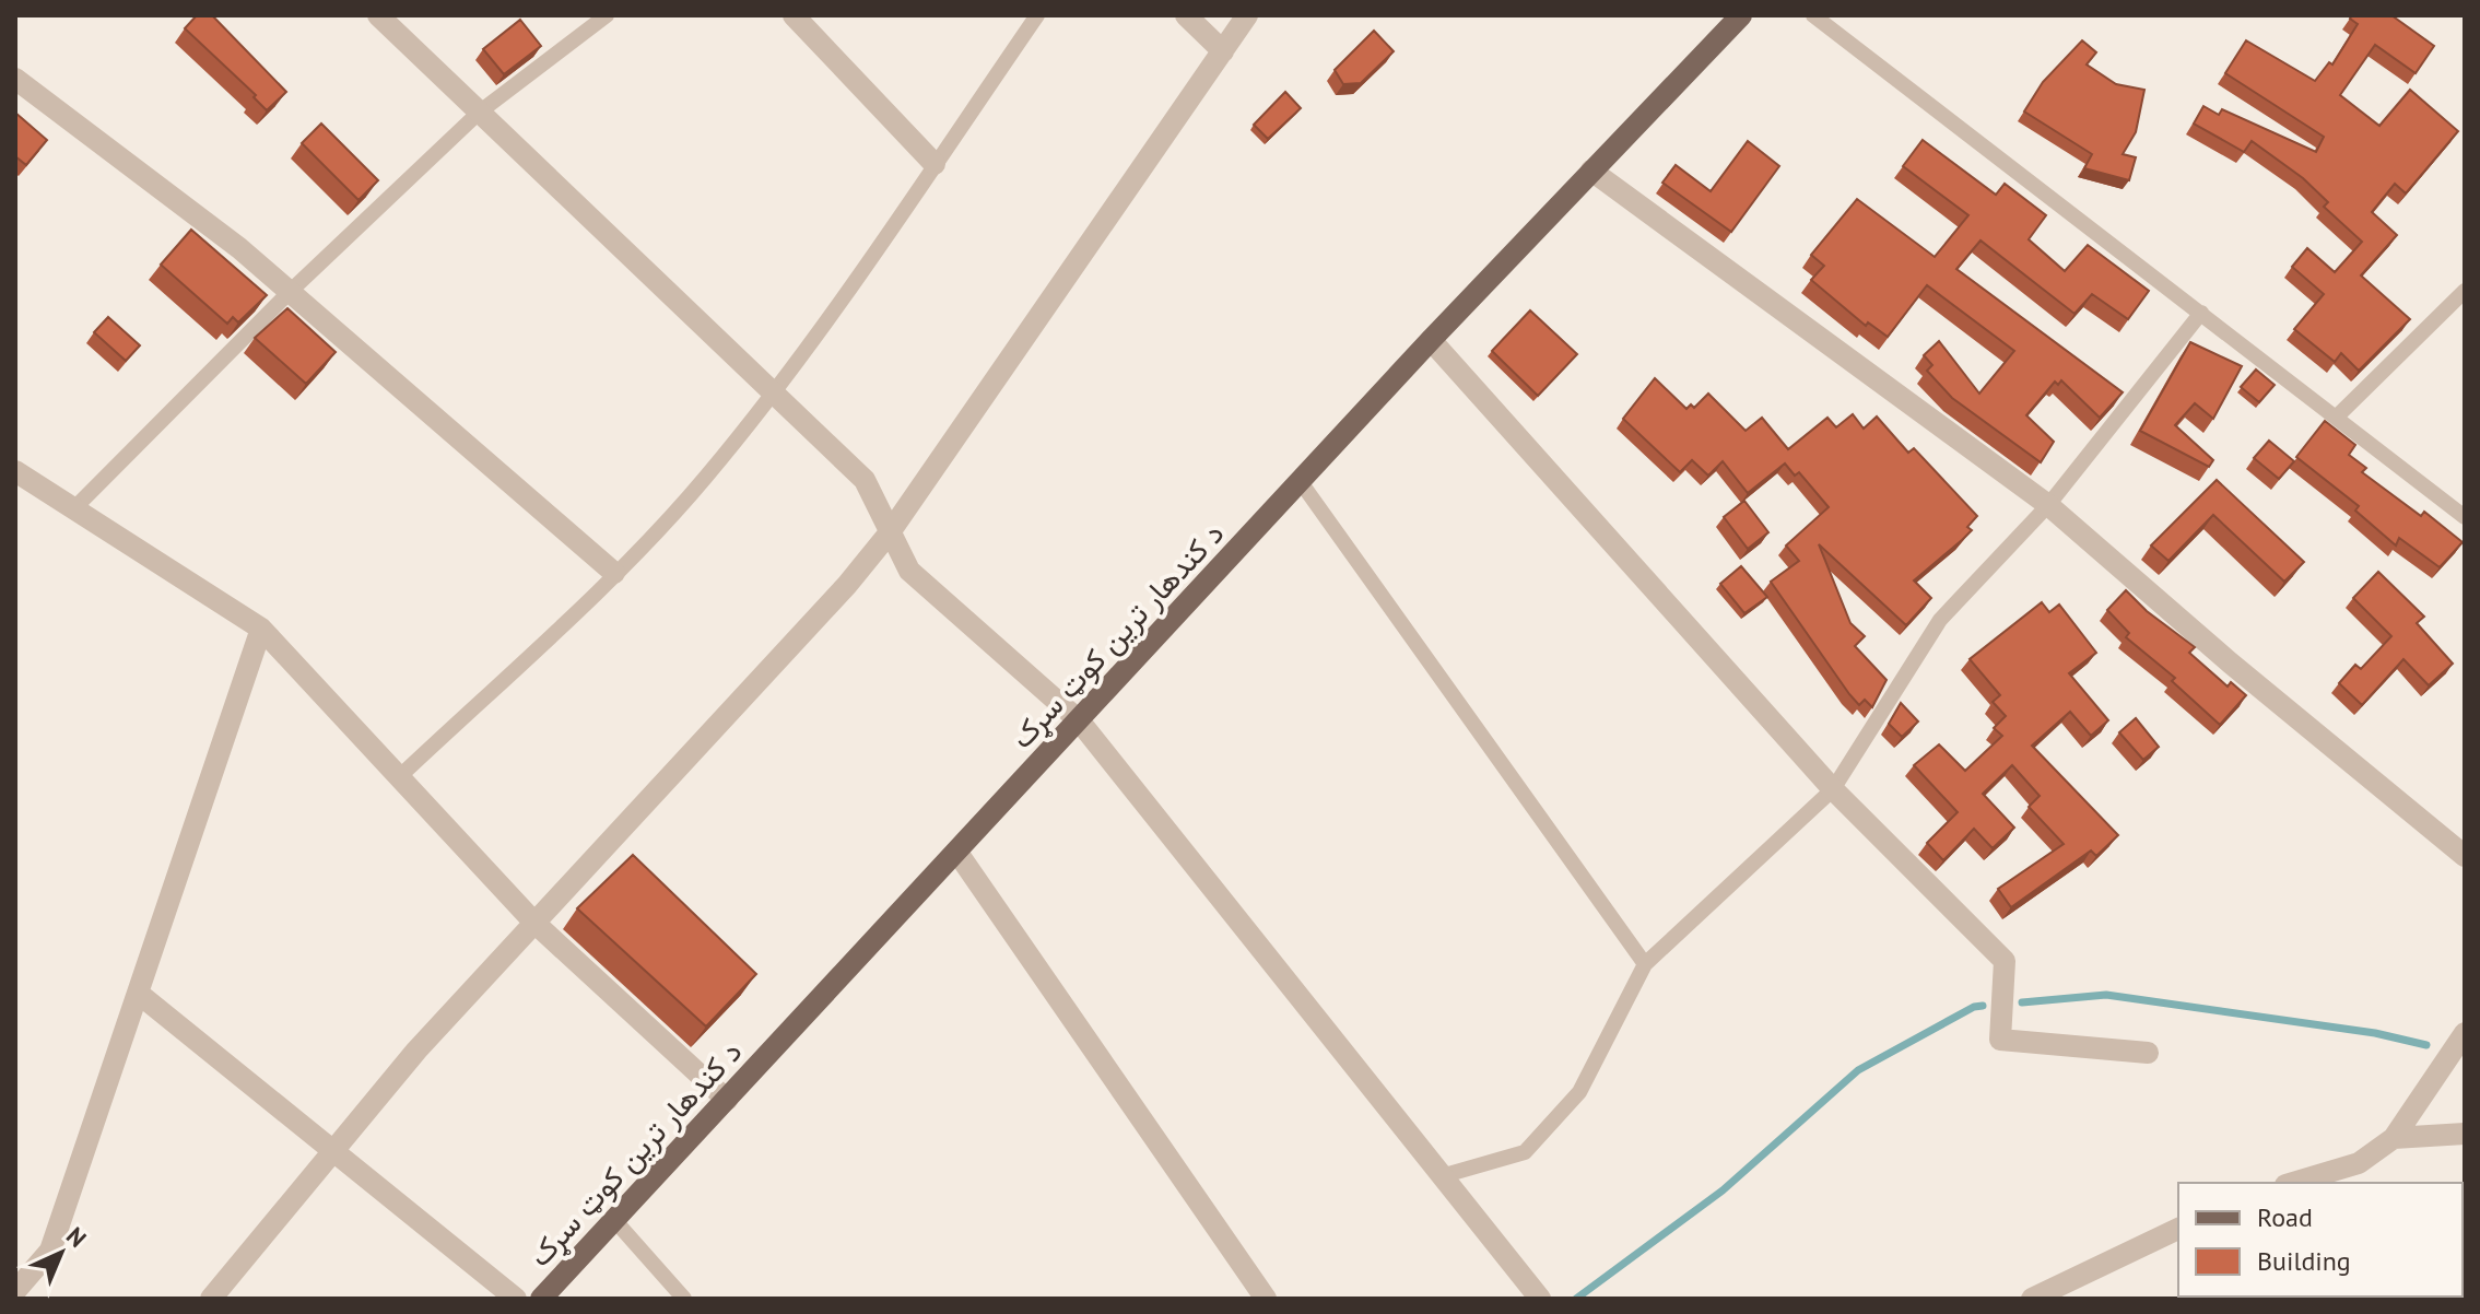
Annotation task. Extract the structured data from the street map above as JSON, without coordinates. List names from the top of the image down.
{
  "streets": {
    "main road": ["د کندهار ترين کوټ سړک"]
  },
  "legend": ["Road", "Building"],
  "north": "top right"
}
